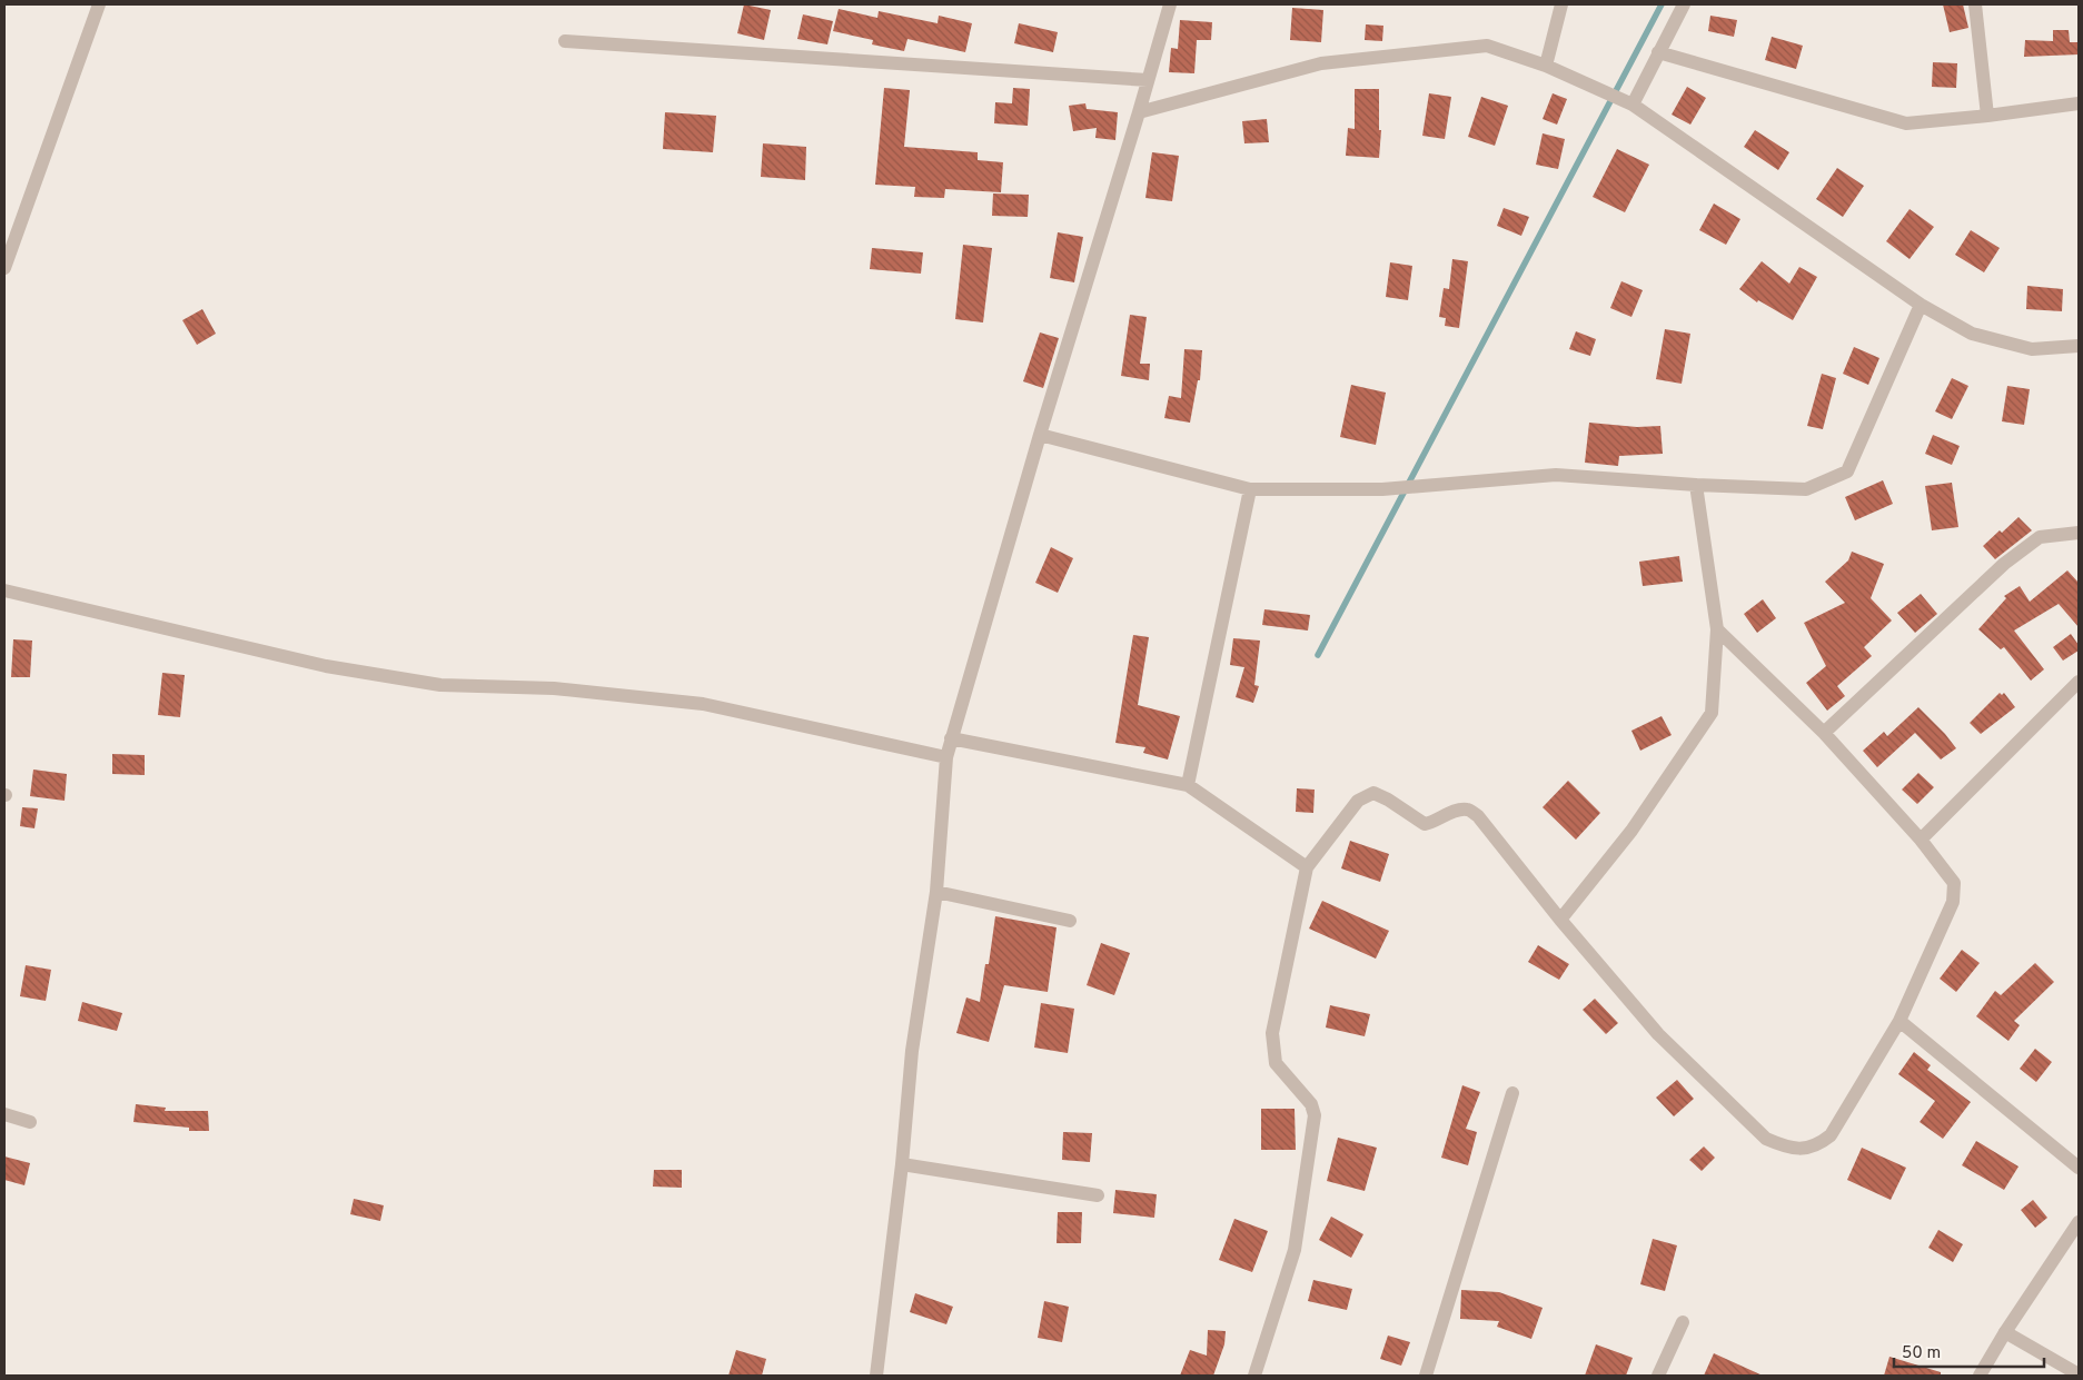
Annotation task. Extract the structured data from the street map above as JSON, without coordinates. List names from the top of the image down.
{
  "scale_bar": "50 m"
}
